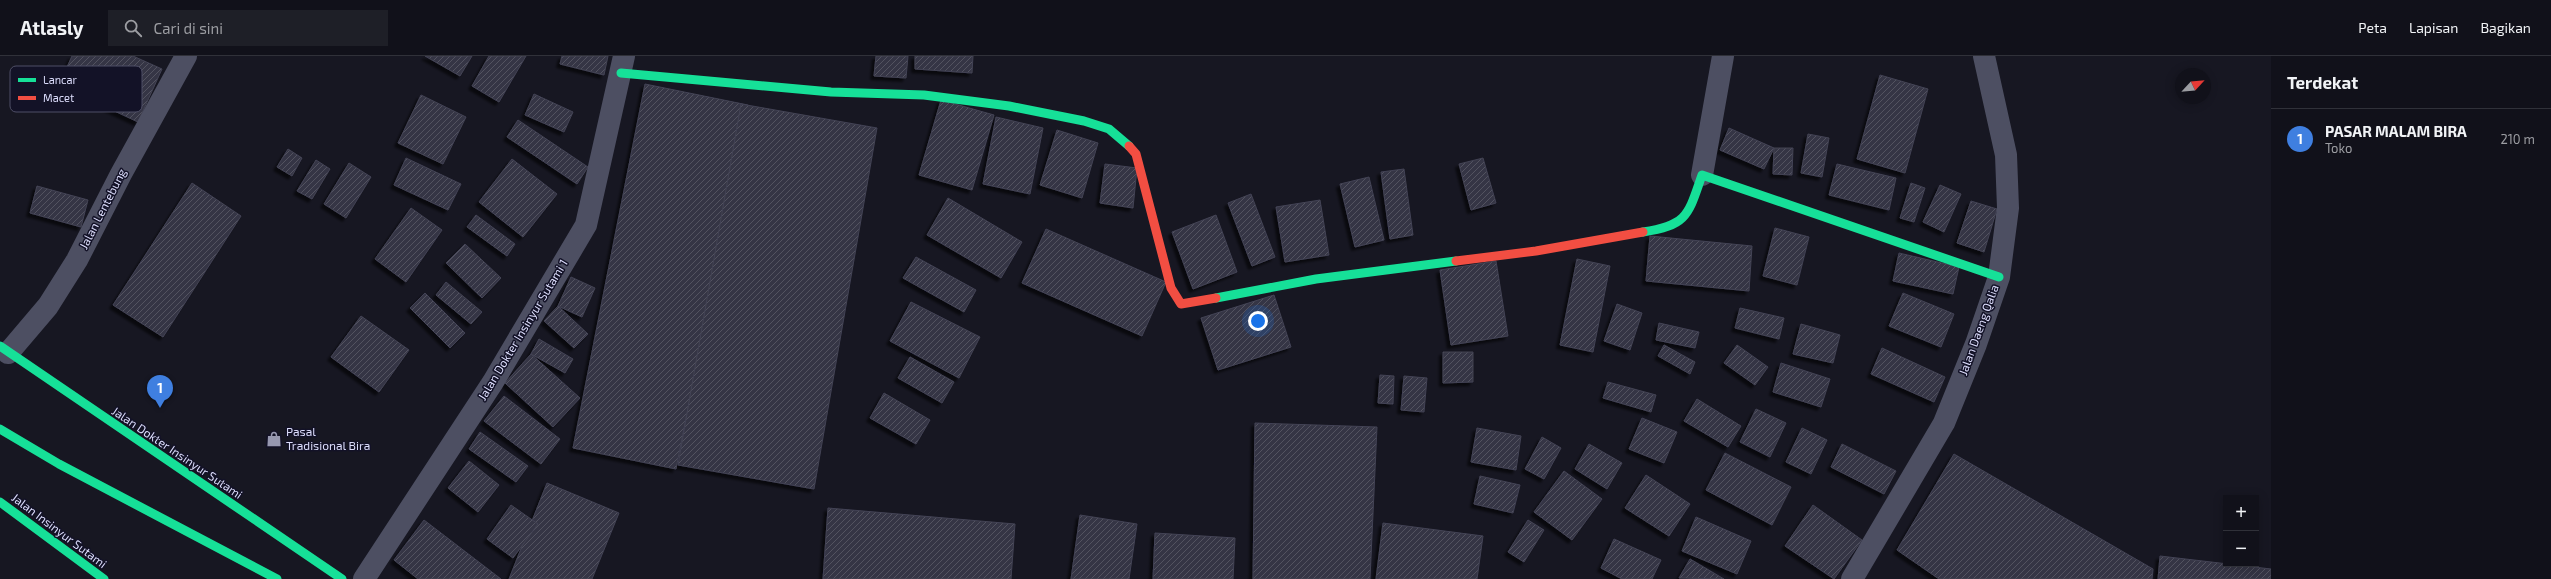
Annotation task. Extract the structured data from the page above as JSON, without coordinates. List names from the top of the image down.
{
  "streets": {
    "main road": ["Jalan Dokter Insinyur Sutami", "Jalan Insinyur Sutami"],
    "street": ["Jalan Lentebung", "Jalan Dokter Insinyur Sutami 1", "Jalan Daeng Qalia"]
  },
  "crossings": [
    ["Jalan Lentebung", "Jalan Dokter Insinyur Sutami"]
  ],
  "places": {
    "shop": ["Pasal Tradisional Bira"]
  },
  "legend": ["Lancar", "Macet"],
  "north": "top right",
  "page": {
    "header": "Atlasly",
    "search": "Cari di sini",
    "nav": ["Peta", "Lapisan", "Bagikan"],
    "heading": "Terdekat",
    "list": [
      {
        "mark": "1",
        "name": "PASAR MALAM BIRA",
        "note": "Toko",
        "value": "210 m"
      }
    ],
    "pins": "1",
    "map_buttons": ["+", "−"]
  }
}
